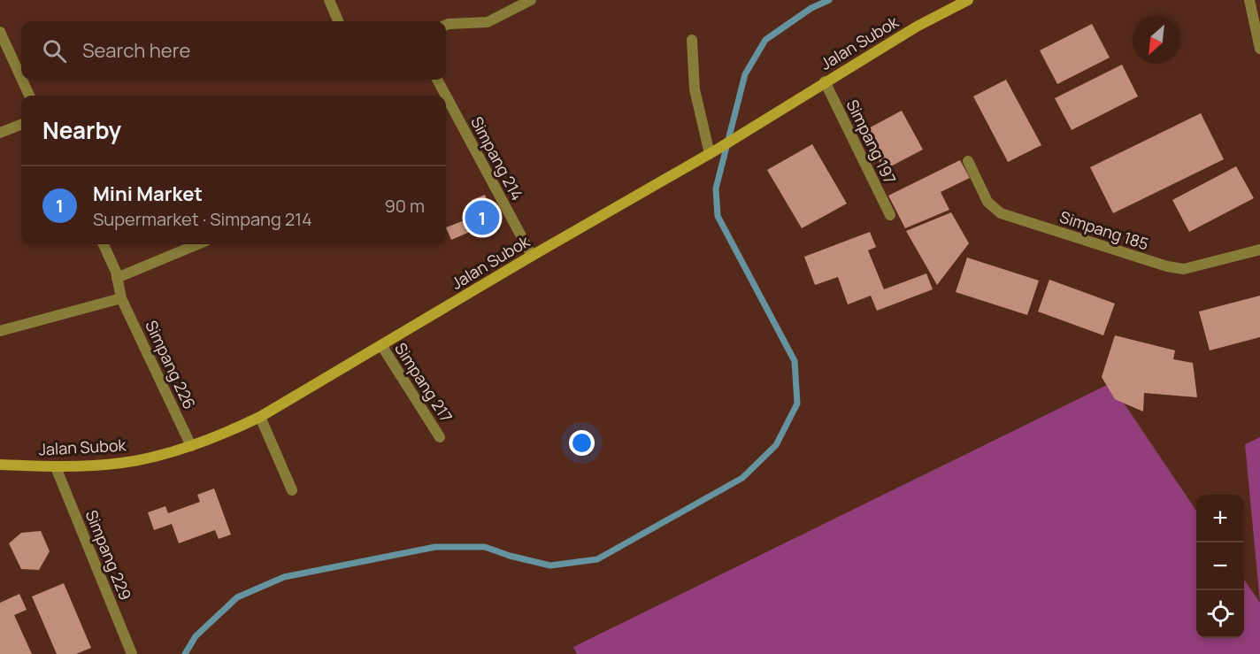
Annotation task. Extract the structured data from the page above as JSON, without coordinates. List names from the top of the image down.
{
  "streets": {
    "main road": ["Jalan Subok"],
    "street": [
      "Simpang 197",
      "Simpang 214",
      "Simpang 185",
      "Simpang 226",
      "Simpang 217",
      "Simpang 229"
    ]
  },
  "crossings": [
    ["Jalan Subok", "Simpang 197"],
    ["Jalan Subok", "Simpang 214"],
    ["Jalan Subok", "Simpang 226"],
    ["Jalan Subok", "Simpang 217"],
    ["Jalan Subok", "Simpang 229"]
  ],
  "north": "bottom left",
  "page": {
    "search": "Search here",
    "heading": "Nearby",
    "list": [
      {
        "mark": "1",
        "name": "Mini Market",
        "note": "Supermarket · Simpang 214",
        "value": "90 m"
      }
    ],
    "pins": "1",
    "map_buttons": ["+", "−"]
  }
}
